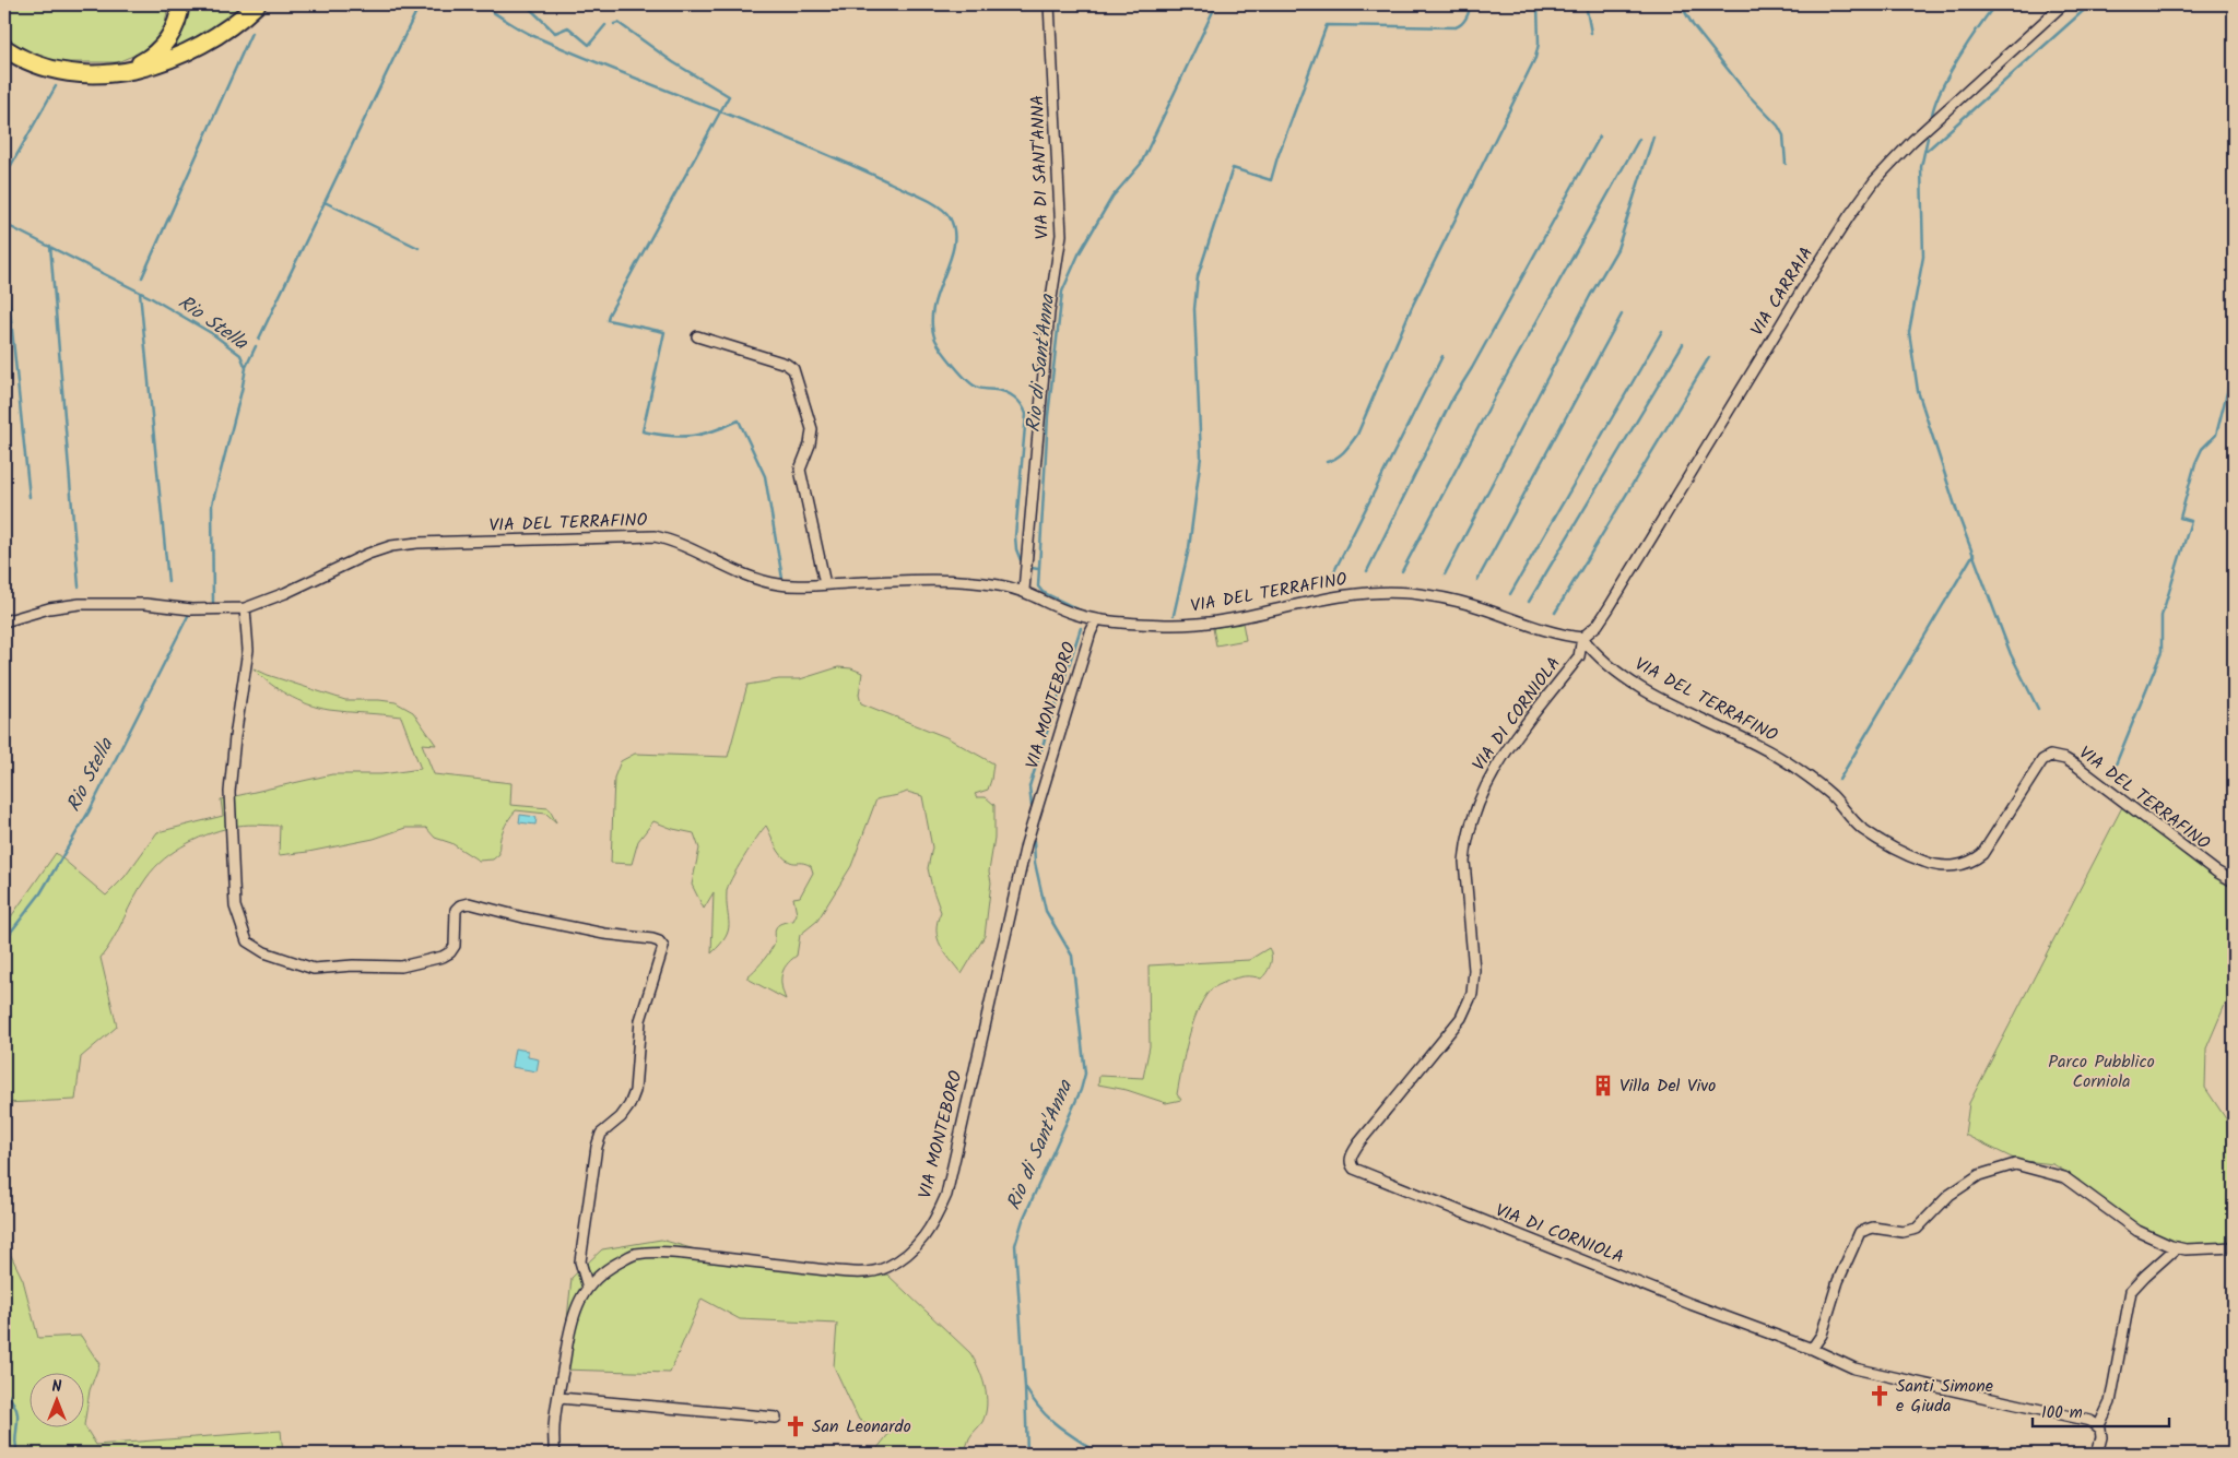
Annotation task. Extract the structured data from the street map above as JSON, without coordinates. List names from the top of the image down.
{
  "streets": {
    "street": [
      "VIA DI SANT'ANNA",
      "VIA CARRAIA",
      "VIA DEL TERRAFINO",
      "VIA MONTEBORO",
      "VIA DI CORNIOLA"
    ]
  },
  "crossings": [
    ["VIA DI SANT'ANNA", "VIA DEL TERRAFINO"],
    ["VIA CARRAIA", "VIA DEL TERRAFINO"],
    ["VIA CARRAIA", "VIA DI CORNIOLA"],
    ["VIA DEL TERRAFINO", "VIA MONTEBORO"],
    ["VIA DEL TERRAFINO", "VIA DI CORNIOLA"]
  ],
  "water": ["Rio Stella", "Rio di Sant'Anna"],
  "parks": ["Parco Pubblico Corniola"],
  "places": {
    "building": ["Villa Del Vivo"],
    "church": ["Santi Simone e Giuda", "San Leonardo"]
  },
  "scale_bar": "100 m",
  "north": "top"
}
